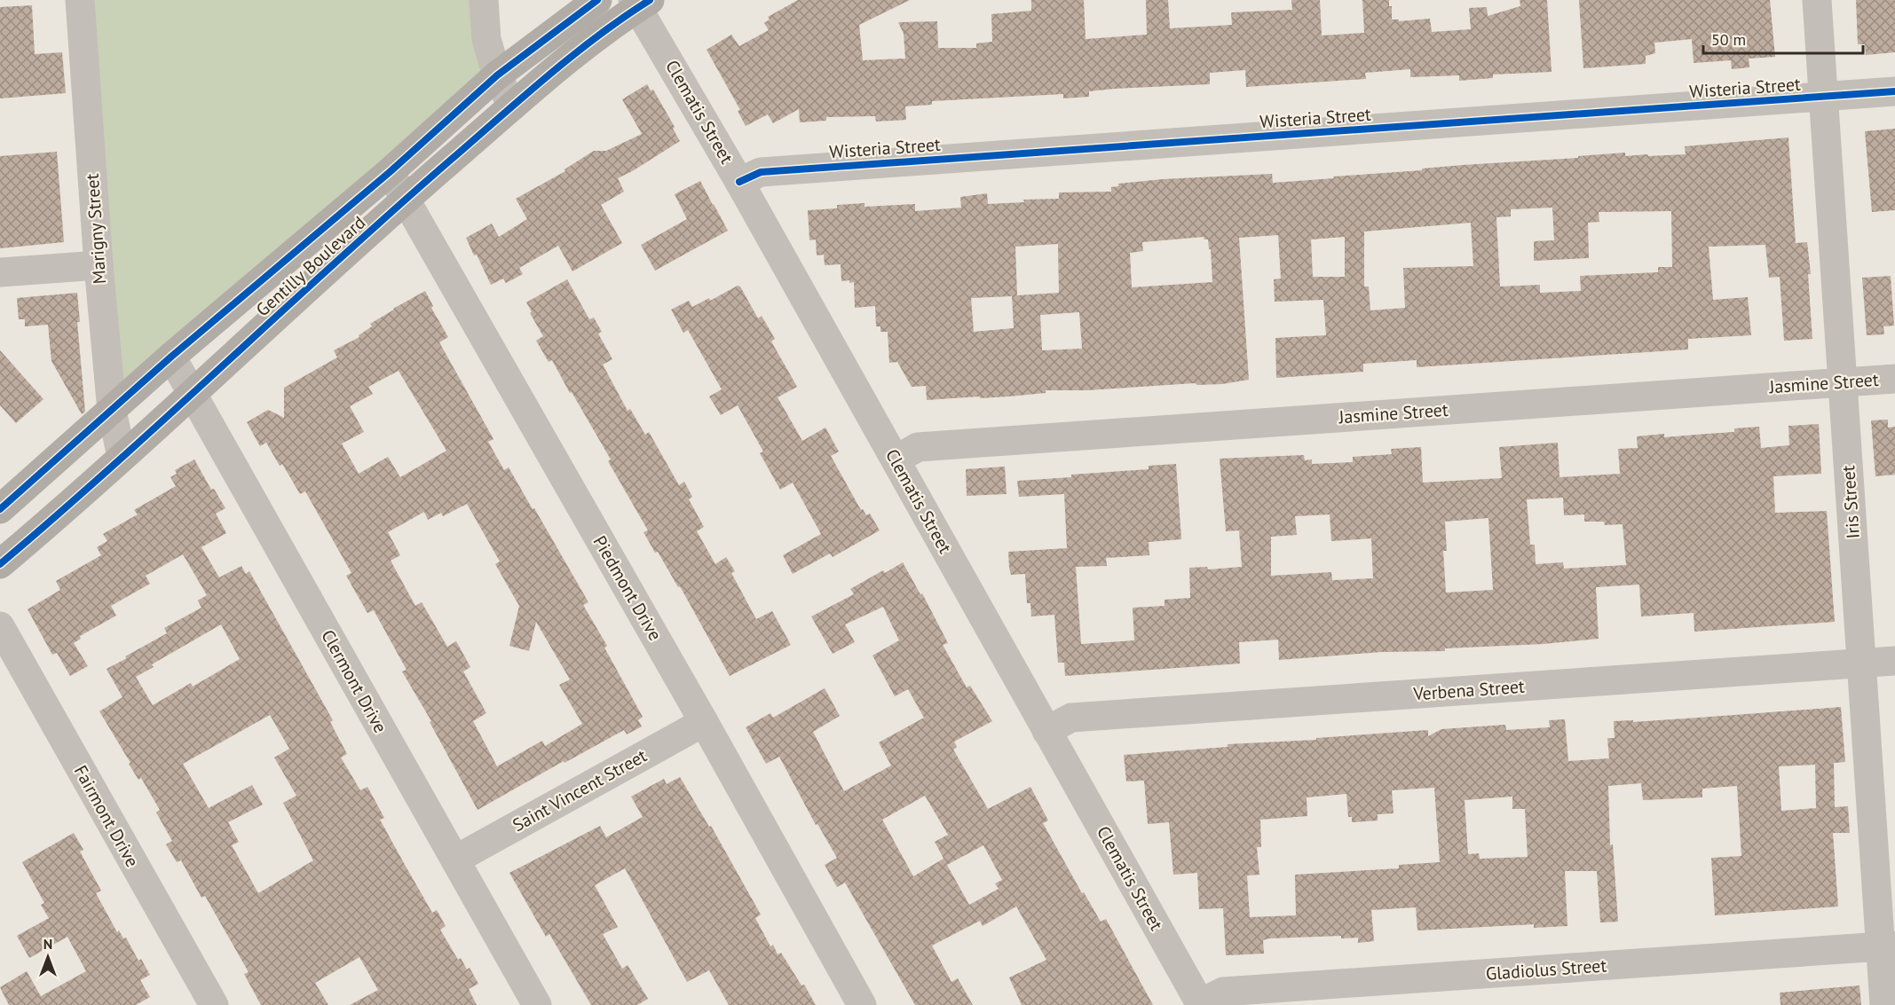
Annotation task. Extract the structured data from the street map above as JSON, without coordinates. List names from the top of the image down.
{
  "streets": {
    "main road": ["Gentilly Boulevard"],
    "street": [
      "Wisteria Street",
      "Clematis Street",
      "Marigny Street",
      "Jasmine Street",
      "Iris Street",
      "Piedmont Drive",
      "Clermont Drive",
      "Verbena Street",
      "Saint Vincent Street",
      "Fairmont Drive",
      "Gladiolus Street"
    ]
  },
  "crossings": [
    ["Wisteria Street", "Clematis Street"],
    ["Wisteria Street", "Iris Street"],
    ["Clematis Street", "Gentilly Boulevard"],
    ["Clematis Street", "Jasmine Street"],
    ["Clematis Street", "Verbena Street"],
    ["Clematis Street", "Gladiolus Street"],
    ["Marigny Street", "Gentilly Boulevard"],
    ["Gentilly Boulevard", "Piedmont Drive"],
    ["Gentilly Boulevard", "Clermont Drive"],
    ["Jasmine Street", "Iris Street"],
    ["Iris Street", "Verbena Street"],
    ["Iris Street", "Gladiolus Street"],
    ["Piedmont Drive", "Saint Vincent Street"],
    ["Clermont Drive", "Saint Vincent Street"]
  ],
  "scale_bar": "50 m",
  "north": "top"
}
